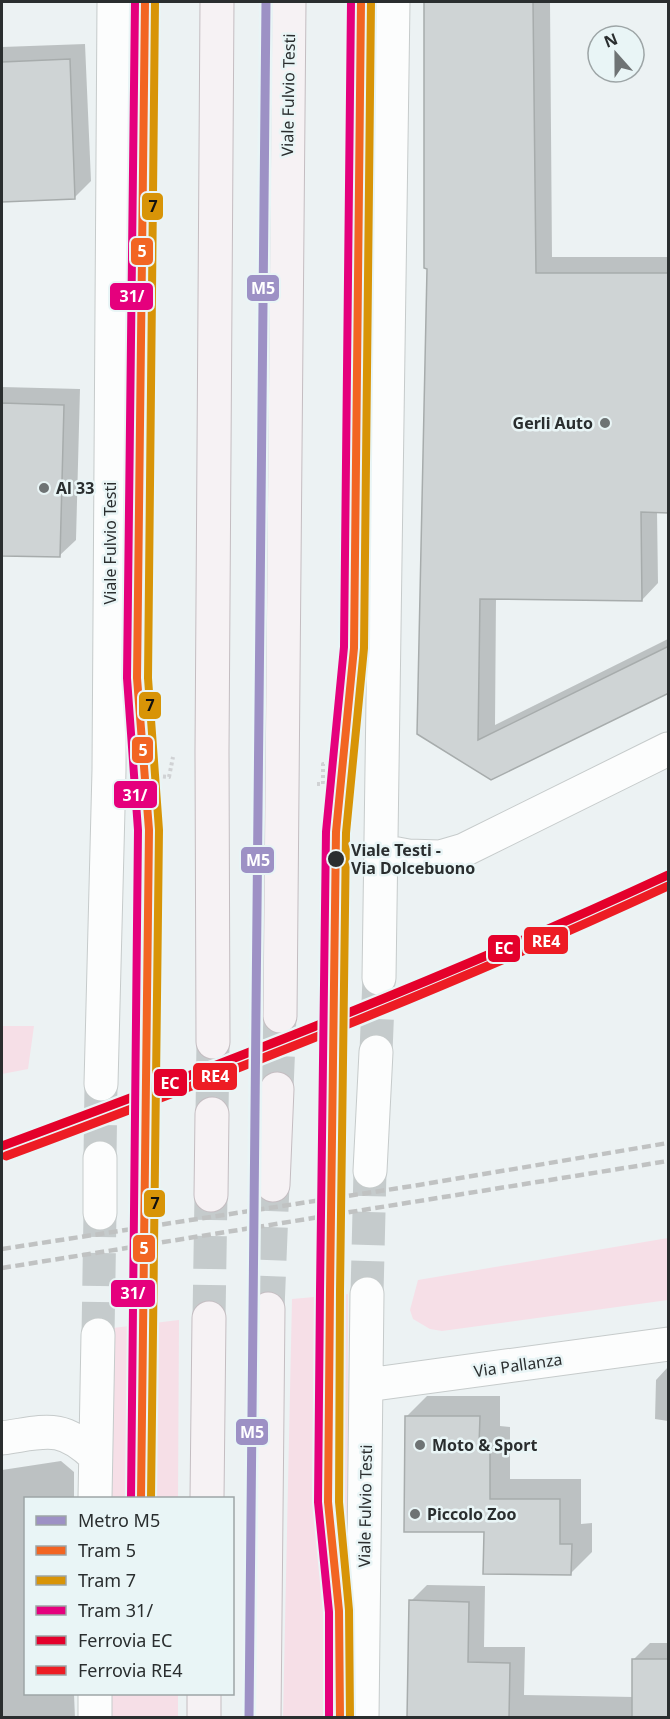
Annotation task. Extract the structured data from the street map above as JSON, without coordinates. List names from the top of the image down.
{
  "streets": {
    "main road": ["Viale Fulvio Testi"],
    "street": ["Via Pallanza"]
  },
  "crossings": [
    ["Viale Fulvio Testi", "Via Pallanza"]
  ],
  "places": [
    "Gerli Auto",
    "Al 33",
    "Viale Testi - Via Dolcebuono",
    "Moto & Sport",
    "Piccolo Zoo"
  ],
  "lines": [
    "metro line M5",
    "tram line 5",
    "tram line 7",
    "tram line 31/",
    "rail line EC",
    "rail line RE4"
  ],
  "legend": [
    "Metro M5",
    "Tram 5",
    "Tram 7",
    "Tram 31/",
    "Ferrovia EC",
    "Ferrovia RE4"
  ],
  "north": "top"
}
